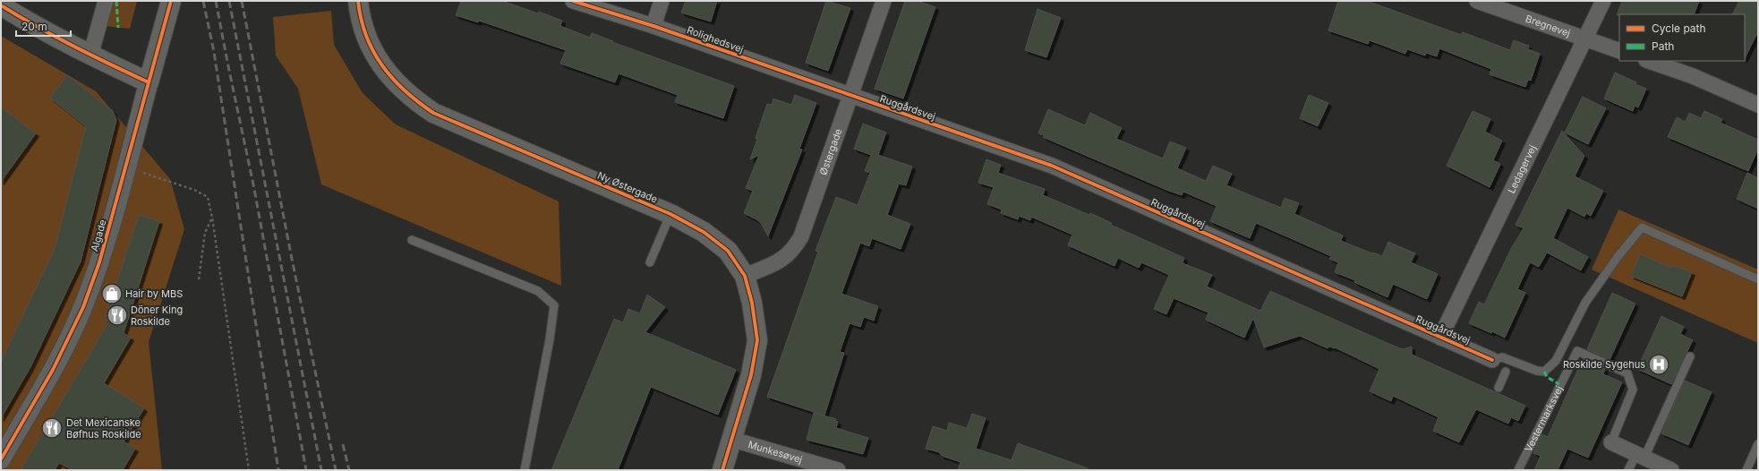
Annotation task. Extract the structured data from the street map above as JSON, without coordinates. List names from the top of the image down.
{
  "streets": {
    "main road": ["Ny Østergade", "Algade"],
    "street": [
      "Bregnevej",
      "Rolighedsvej",
      "Ruggårdsvej",
      "Østergade",
      "Ledagervej",
      "Vestermarksvej",
      "Munkesøvej"
    ]
  },
  "crossings": [
    ["Bregnevej", "Ledagervej"],
    ["Rolighedsvej", "Ruggårdsvej"],
    ["Rolighedsvej", "Østergade"],
    ["Ruggårdsvej", "Østergade"],
    ["Ruggårdsvej", "Ledagervej"],
    ["Østergade", "Ny Østergade"],
    ["Ny Østergade", "Munkesøvej"]
  ],
  "places": {
    "shop": ["Hair by MBS"],
    "restaurant": ["Döner King Roskilde", "Det Mexicanske Bøfhus Roskilde"],
    "hospital": ["Roskilde Sygehus"]
  },
  "legend": ["Cycle path", "Path"],
  "scale_bar": "20 m"
}
